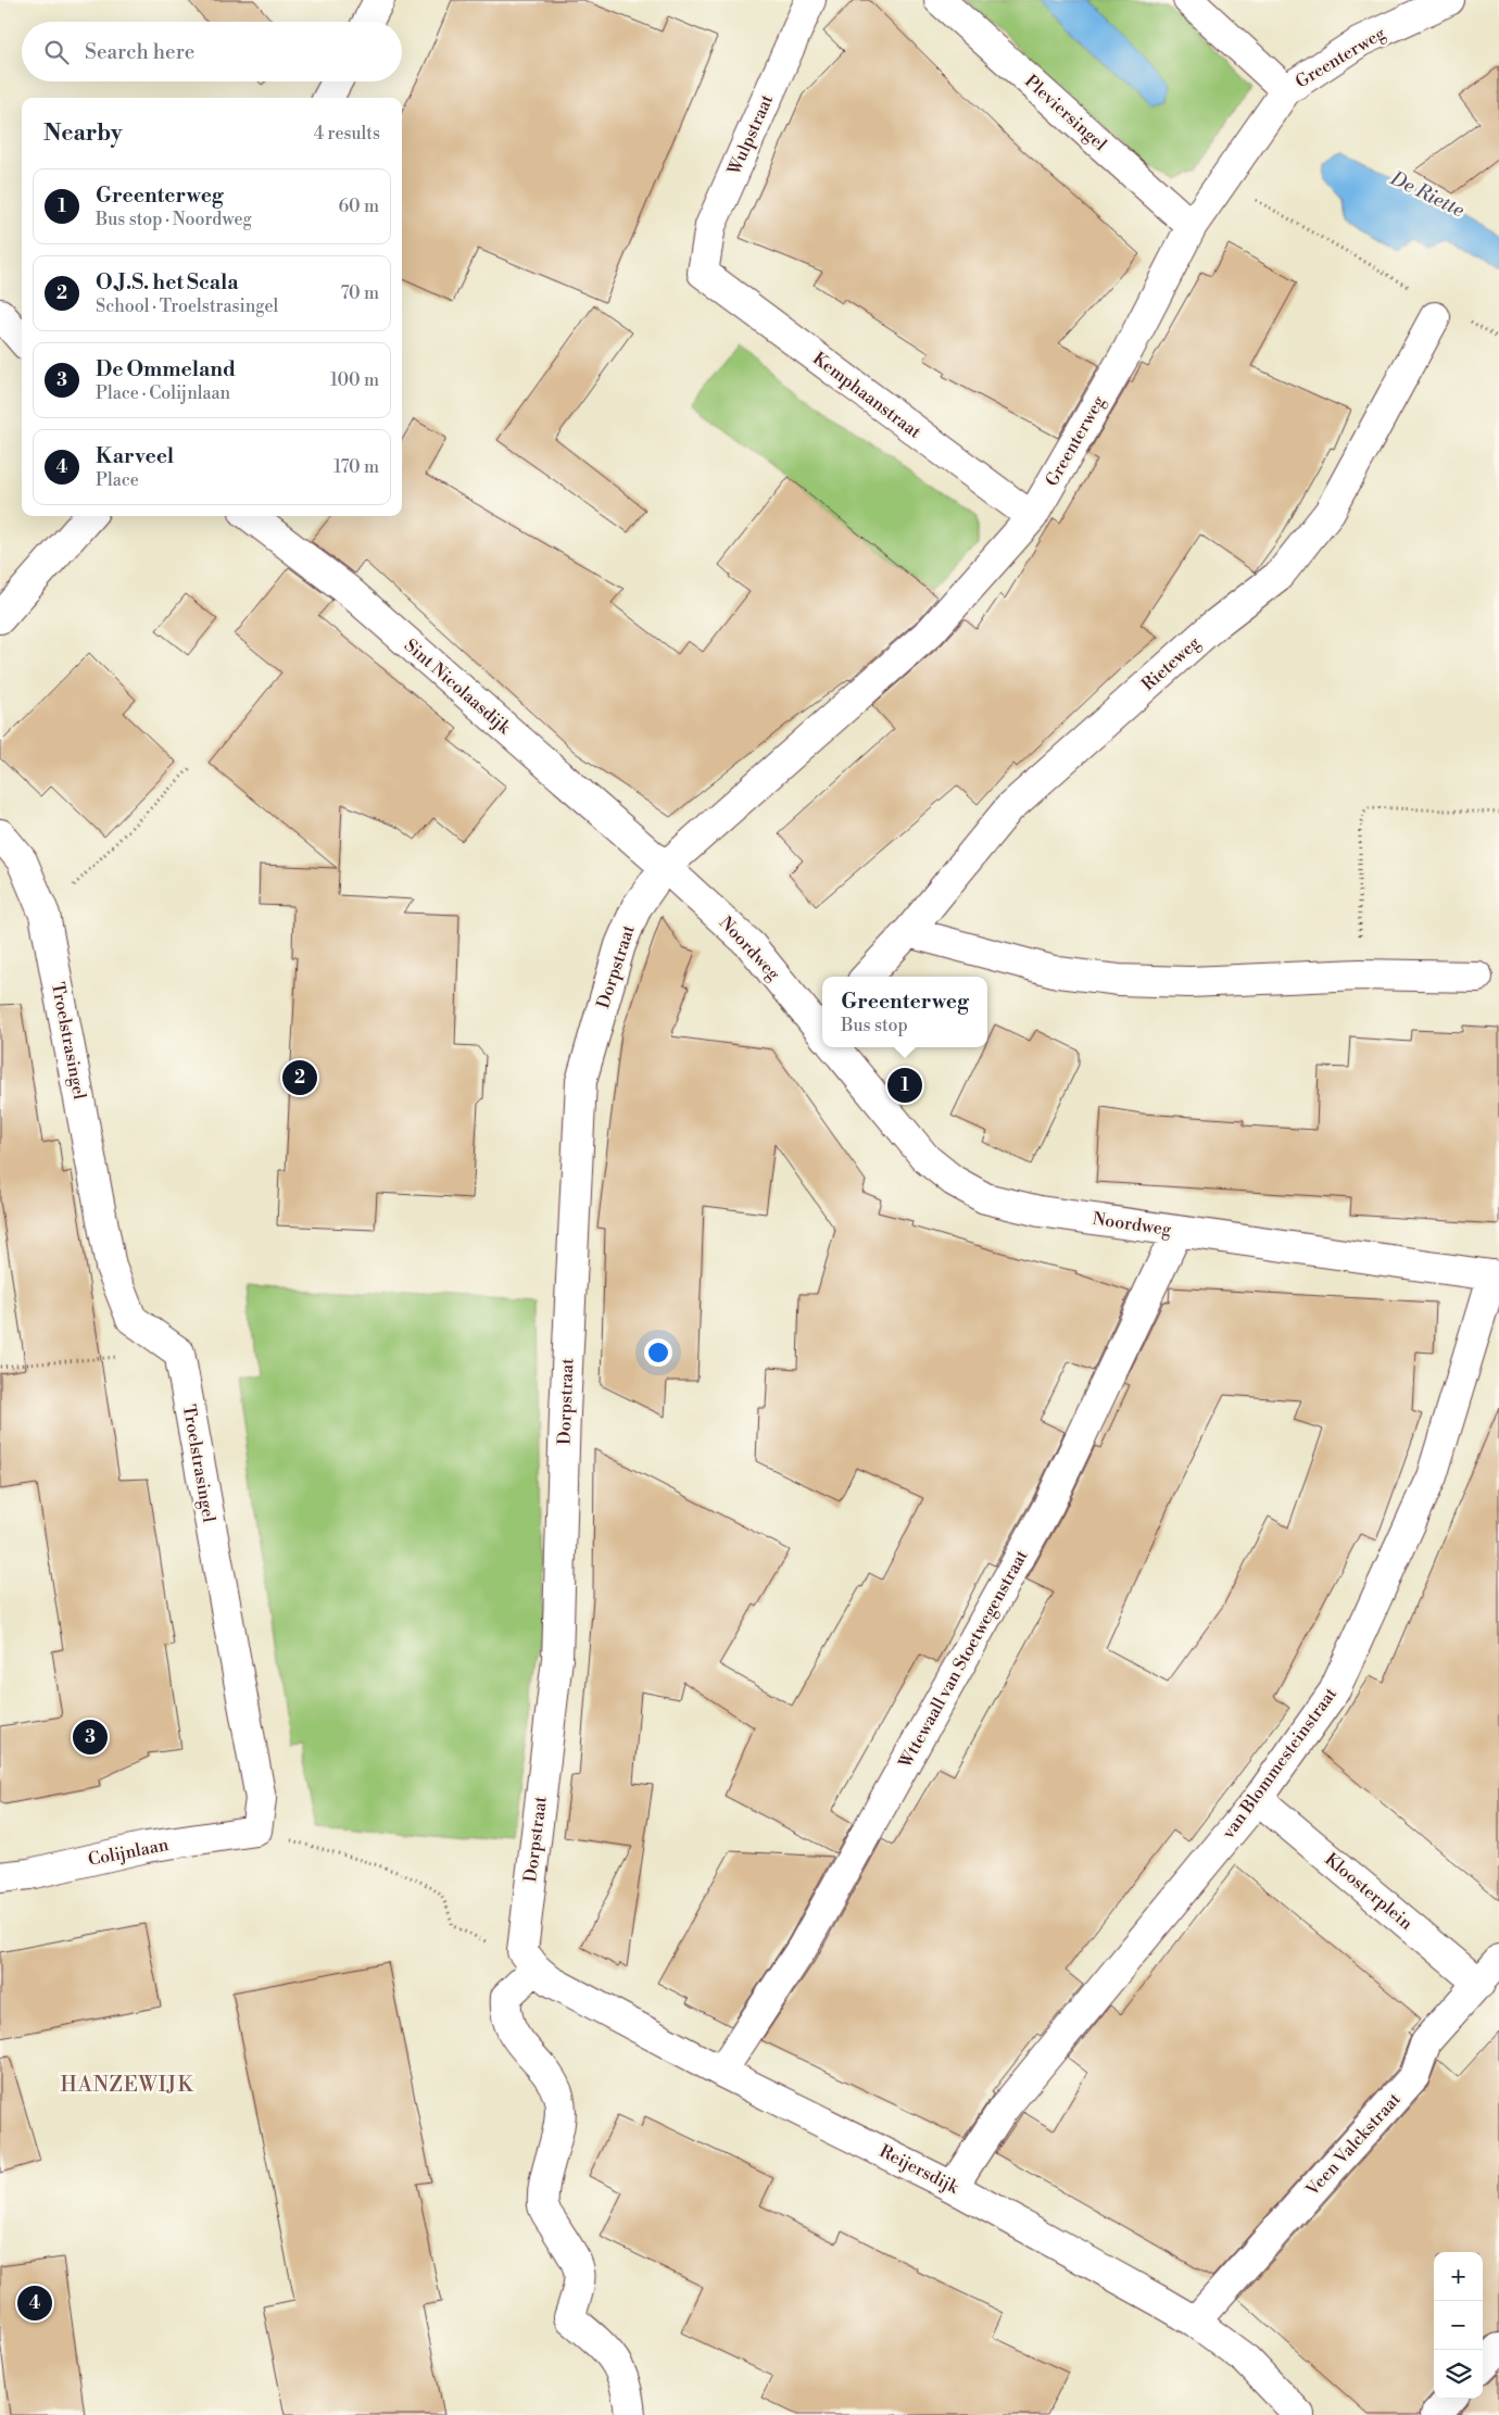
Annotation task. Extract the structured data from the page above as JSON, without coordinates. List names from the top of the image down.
{
  "streets": {
    "street": [
      "Greenterweg",
      "Pleviersingel",
      "Wulpstraat",
      "Kemphaanstraat",
      "Rieteweg",
      "Sint Nicolaasdijk",
      "Noordweg",
      "Dorpstraat",
      "Troelstrasingel",
      "Wttewaall van Stoetwegenstraat",
      "van Blommesteinstraat",
      "Colijnlaan",
      "Kloosterplein",
      "Veen Valckstraat",
      "Reijersdijk"
    ]
  },
  "crossings": [
    ["Greenterweg", "Pleviersingel"],
    ["Greenterweg", "Kemphaanstraat"],
    ["Greenterweg", "Sint Nicolaasdijk"],
    ["Greenterweg", "Noordweg"],
    ["Greenterweg", "Dorpstraat"],
    ["Wulpstraat", "Kemphaanstraat"],
    ["Sint Nicolaasdijk", "Noordweg"],
    ["Sint Nicolaasdijk", "Dorpstraat"],
    ["Noordweg", "Dorpstraat"],
    ["Noordweg", "Wttewaall van Stoetwegenstraat"],
    ["Noordweg", "van Blommesteinstraat"],
    ["Dorpstraat", "Reijersdijk"],
    ["Troelstrasingel", "Colijnlaan"],
    ["Wttewaall van Stoetwegenstraat", "Reijersdijk"],
    ["van Blommesteinstraat", "Kloosterplein"],
    ["van Blommesteinstraat", "Reijersdijk"],
    ["Kloosterplein", "Veen Valckstraat"],
    ["Veen Valckstraat", "Reijersdijk"]
  ],
  "districts": ["HANZEWIJK"],
  "water": ["De Riette"],
  "page": {
    "search": "Search here",
    "heading": ["Nearby", "4 results"],
    "list": [
      {
        "mark": "1",
        "name": "Greenterweg",
        "note": "Bus stop · Noordweg",
        "value": "60 m"
      },
      {
        "mark": "2",
        "name": "O.J.S. het Scala",
        "note": "School · Troelstrasingel",
        "value": "70 m"
      },
      {
        "mark": "3",
        "name": "De Ommeland",
        "note": "Place · Colijnlaan",
        "value": "100 m"
      },
      {
        "mark": "4",
        "name": "Karveel",
        "note": "Place",
        "value": "170 m"
      }
    ],
    "popup": ["Greenterweg", "Bus stop"],
    "pins": [
      "2",
      "1",
      "3",
      "4"
    ],
    "map_buttons": ["+", "−"]
  }
}
